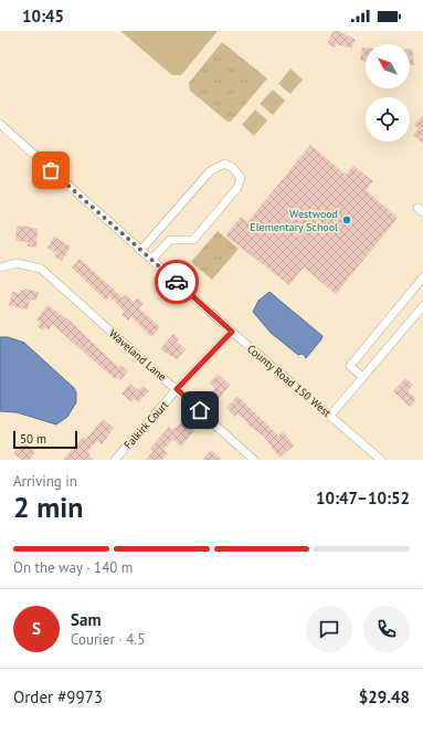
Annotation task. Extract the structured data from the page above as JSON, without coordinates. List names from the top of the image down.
{
  "streets": {
    "street": ["Waveland Lane", "County Road 150 West", "Falkirk Court"]
  },
  "crossings": [
    ["Waveland Lane", "Falkirk Court"],
    ["County Road 150 West", "Falkirk Court"]
  ],
  "places": ["Westwood Elementary School"],
  "scale_bar": "50 m",
  "north": "top left",
  "page": {
    "status": "10:45",
    "scale": "50 m",
    "heading": ["2 min", "Arriving in", "10:47–10:52"],
    "panel": [
      "Sam",
      "Courier · 4.5",
      "Order #9973",
      "$29.48"
    ],
    "bar": "On the way · 140 m",
    "round": "S"
  }
}
